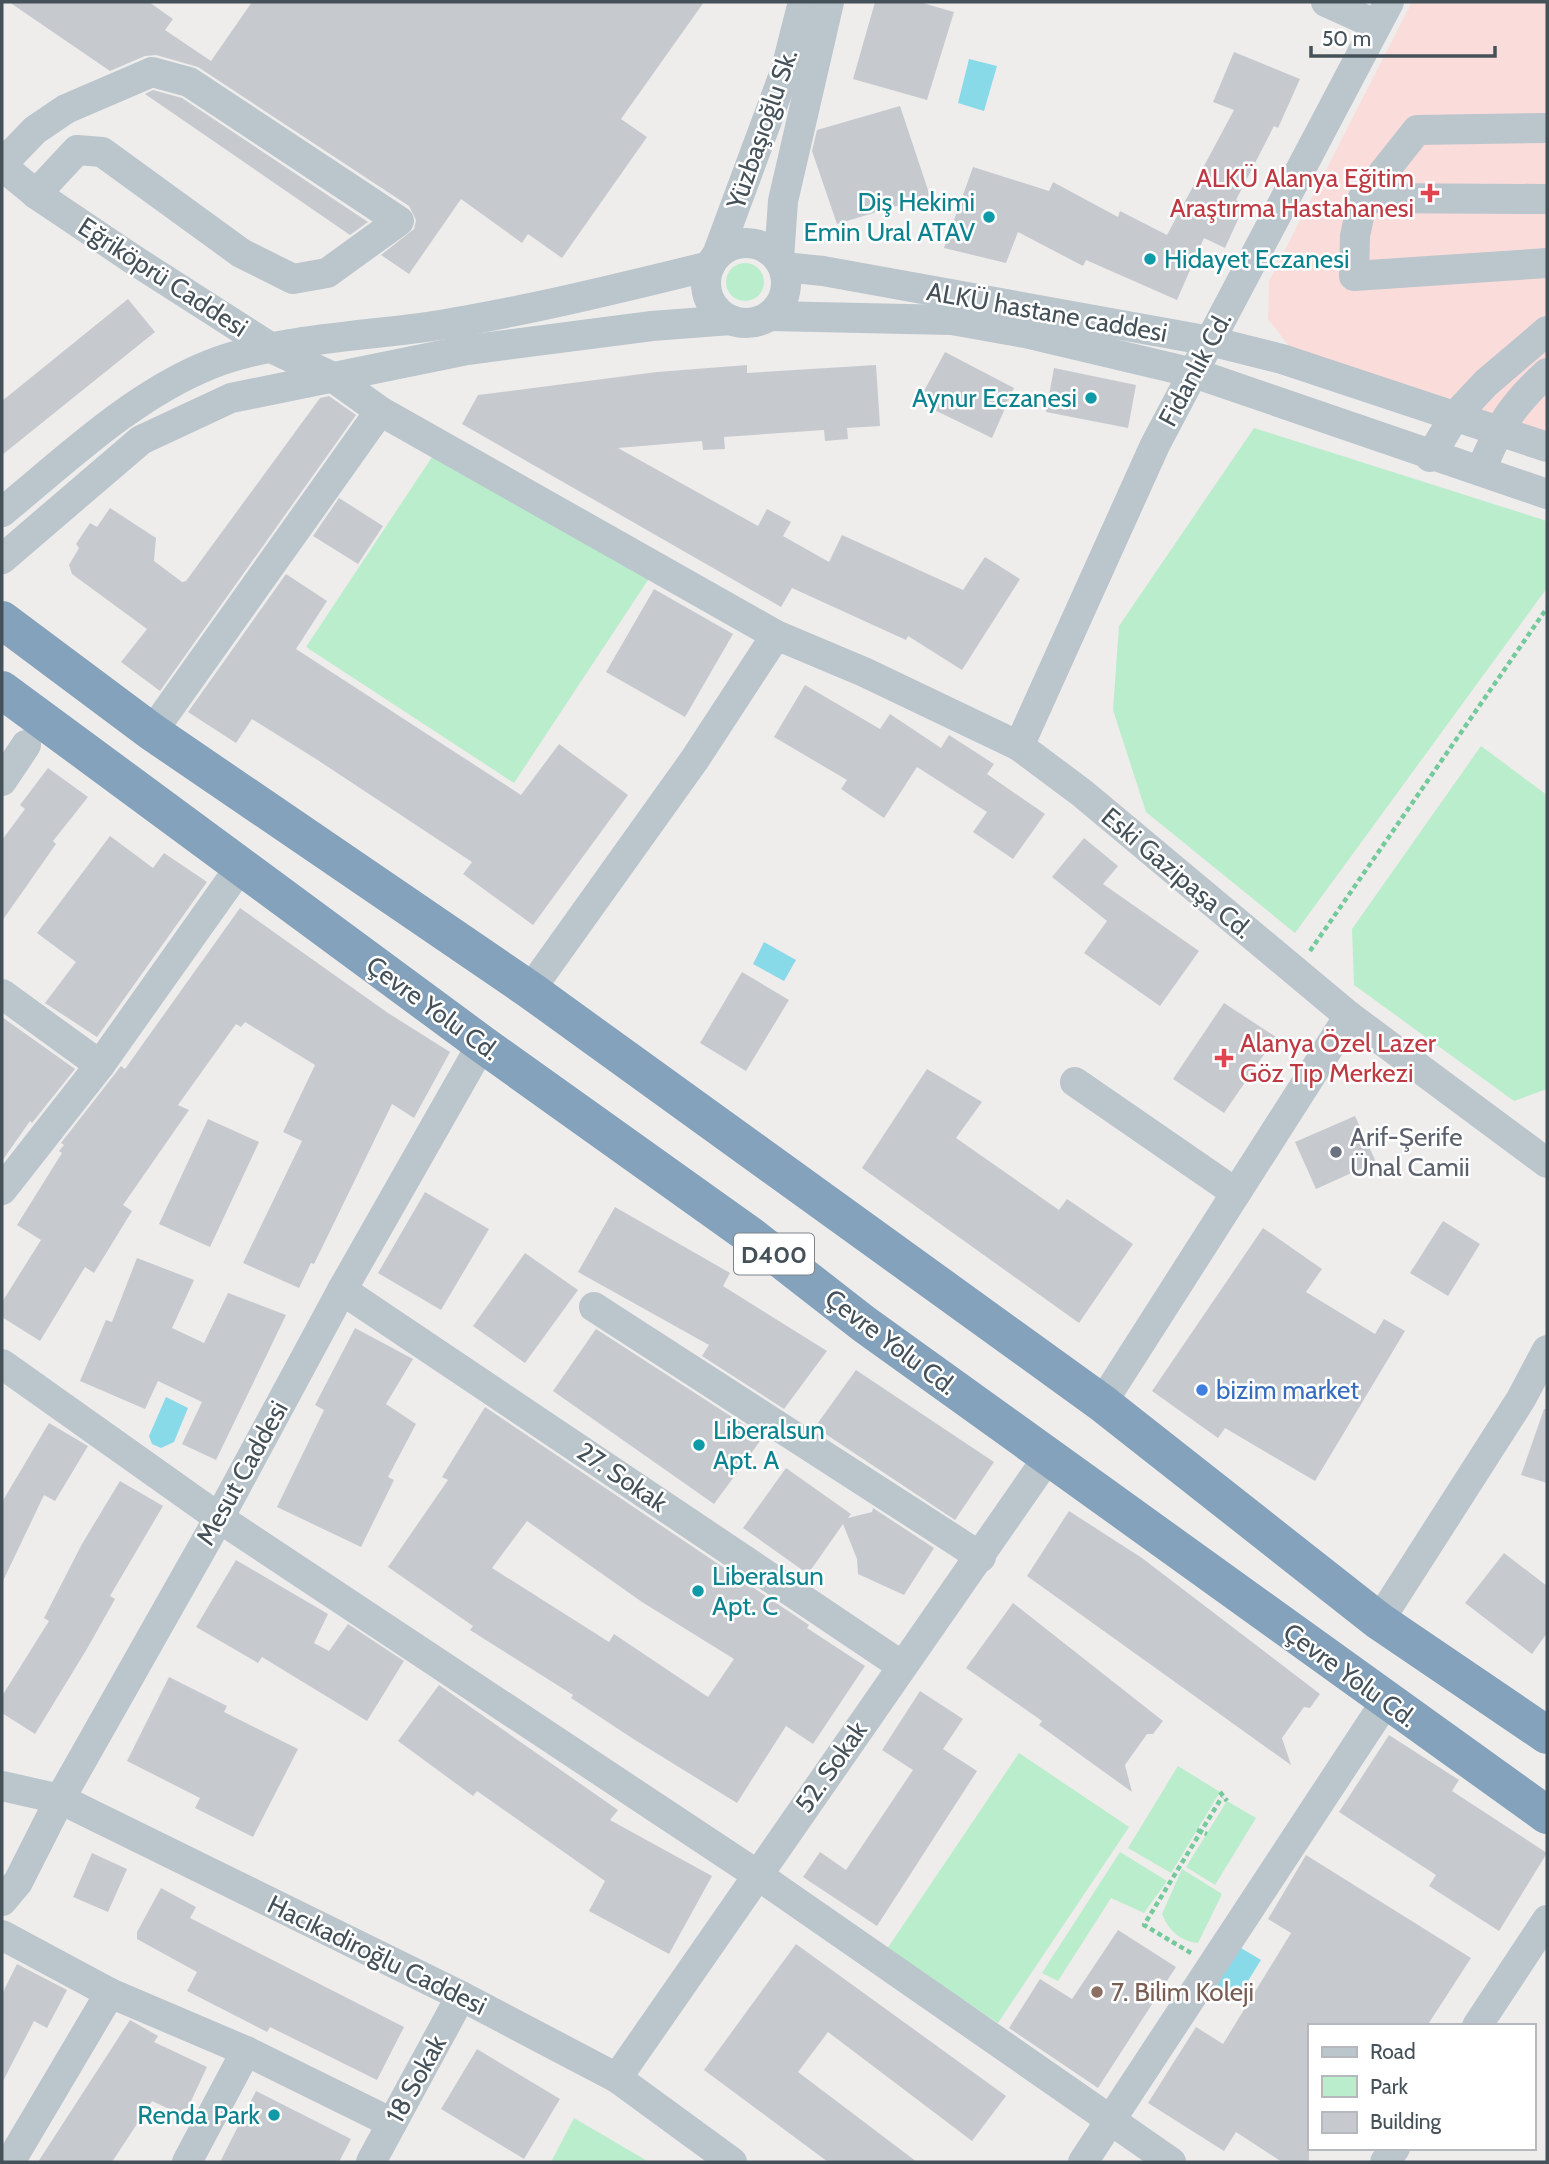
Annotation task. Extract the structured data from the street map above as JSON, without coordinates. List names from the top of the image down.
{
  "streets": {
    "highway": ["Çevre Yolu Cd.", "D400"],
    "street": [
      "Yüzbaşıoğlu Sk.",
      "Eğriköprü Caddesi",
      "ALKÜ hastane caddesi",
      "Fidanlık Cd.",
      "Eski Gazipaşa Cd.",
      "Mesut Caddesi",
      "27. Sokak",
      "52. Sokak",
      "Hacıkadiroğlu Caddesi",
      "18 Sokak"
    ]
  },
  "crossings": [
    ["Yüzbaşıoğlu Sk.", "ALKÜ hastane caddesi"],
    ["Eğriköprü Caddesi", "Eski Gazipaşa Cd."],
    ["ALKÜ hastane caddesi", "Fidanlık Cd."],
    ["Fidanlık Cd.", "Eski Gazipaşa Cd."],
    ["Çevre Yolu Cd.", "Mesut Caddesi"],
    ["Çevre Yolu Cd.", "52. Sokak"],
    ["Mesut Caddesi", "27. Sokak"],
    ["Mesut Caddesi", "Hacıkadiroğlu Caddesi"],
    ["27. Sokak", "52. Sokak"],
    ["52. Sokak", "Hacıkadiroğlu Caddesi"],
    ["Hacıkadiroğlu Caddesi", "18 Sokak"]
  ],
  "places": {
    "health": ["ALKÜ Alanya Eğitim Araştırma Hastahanesi", "Alanya Özel Lazer Göz Tıp Merkezi"],
    "other": [
      "Diş Hekimi Emin Ural ATAV",
      "Hidayet Eczanesi",
      "Aynur Eczanesi",
      "Arif-Şerife Ünal Camii",
      "bizim market",
      "Liberalsun Apt. A",
      "Liberalsun Apt. C",
      "7. Bilim Koleji",
      "Renda Park"
    ]
  },
  "legend": ["Road", "Park", "Building"],
  "scale_bar": "50 m"
}
